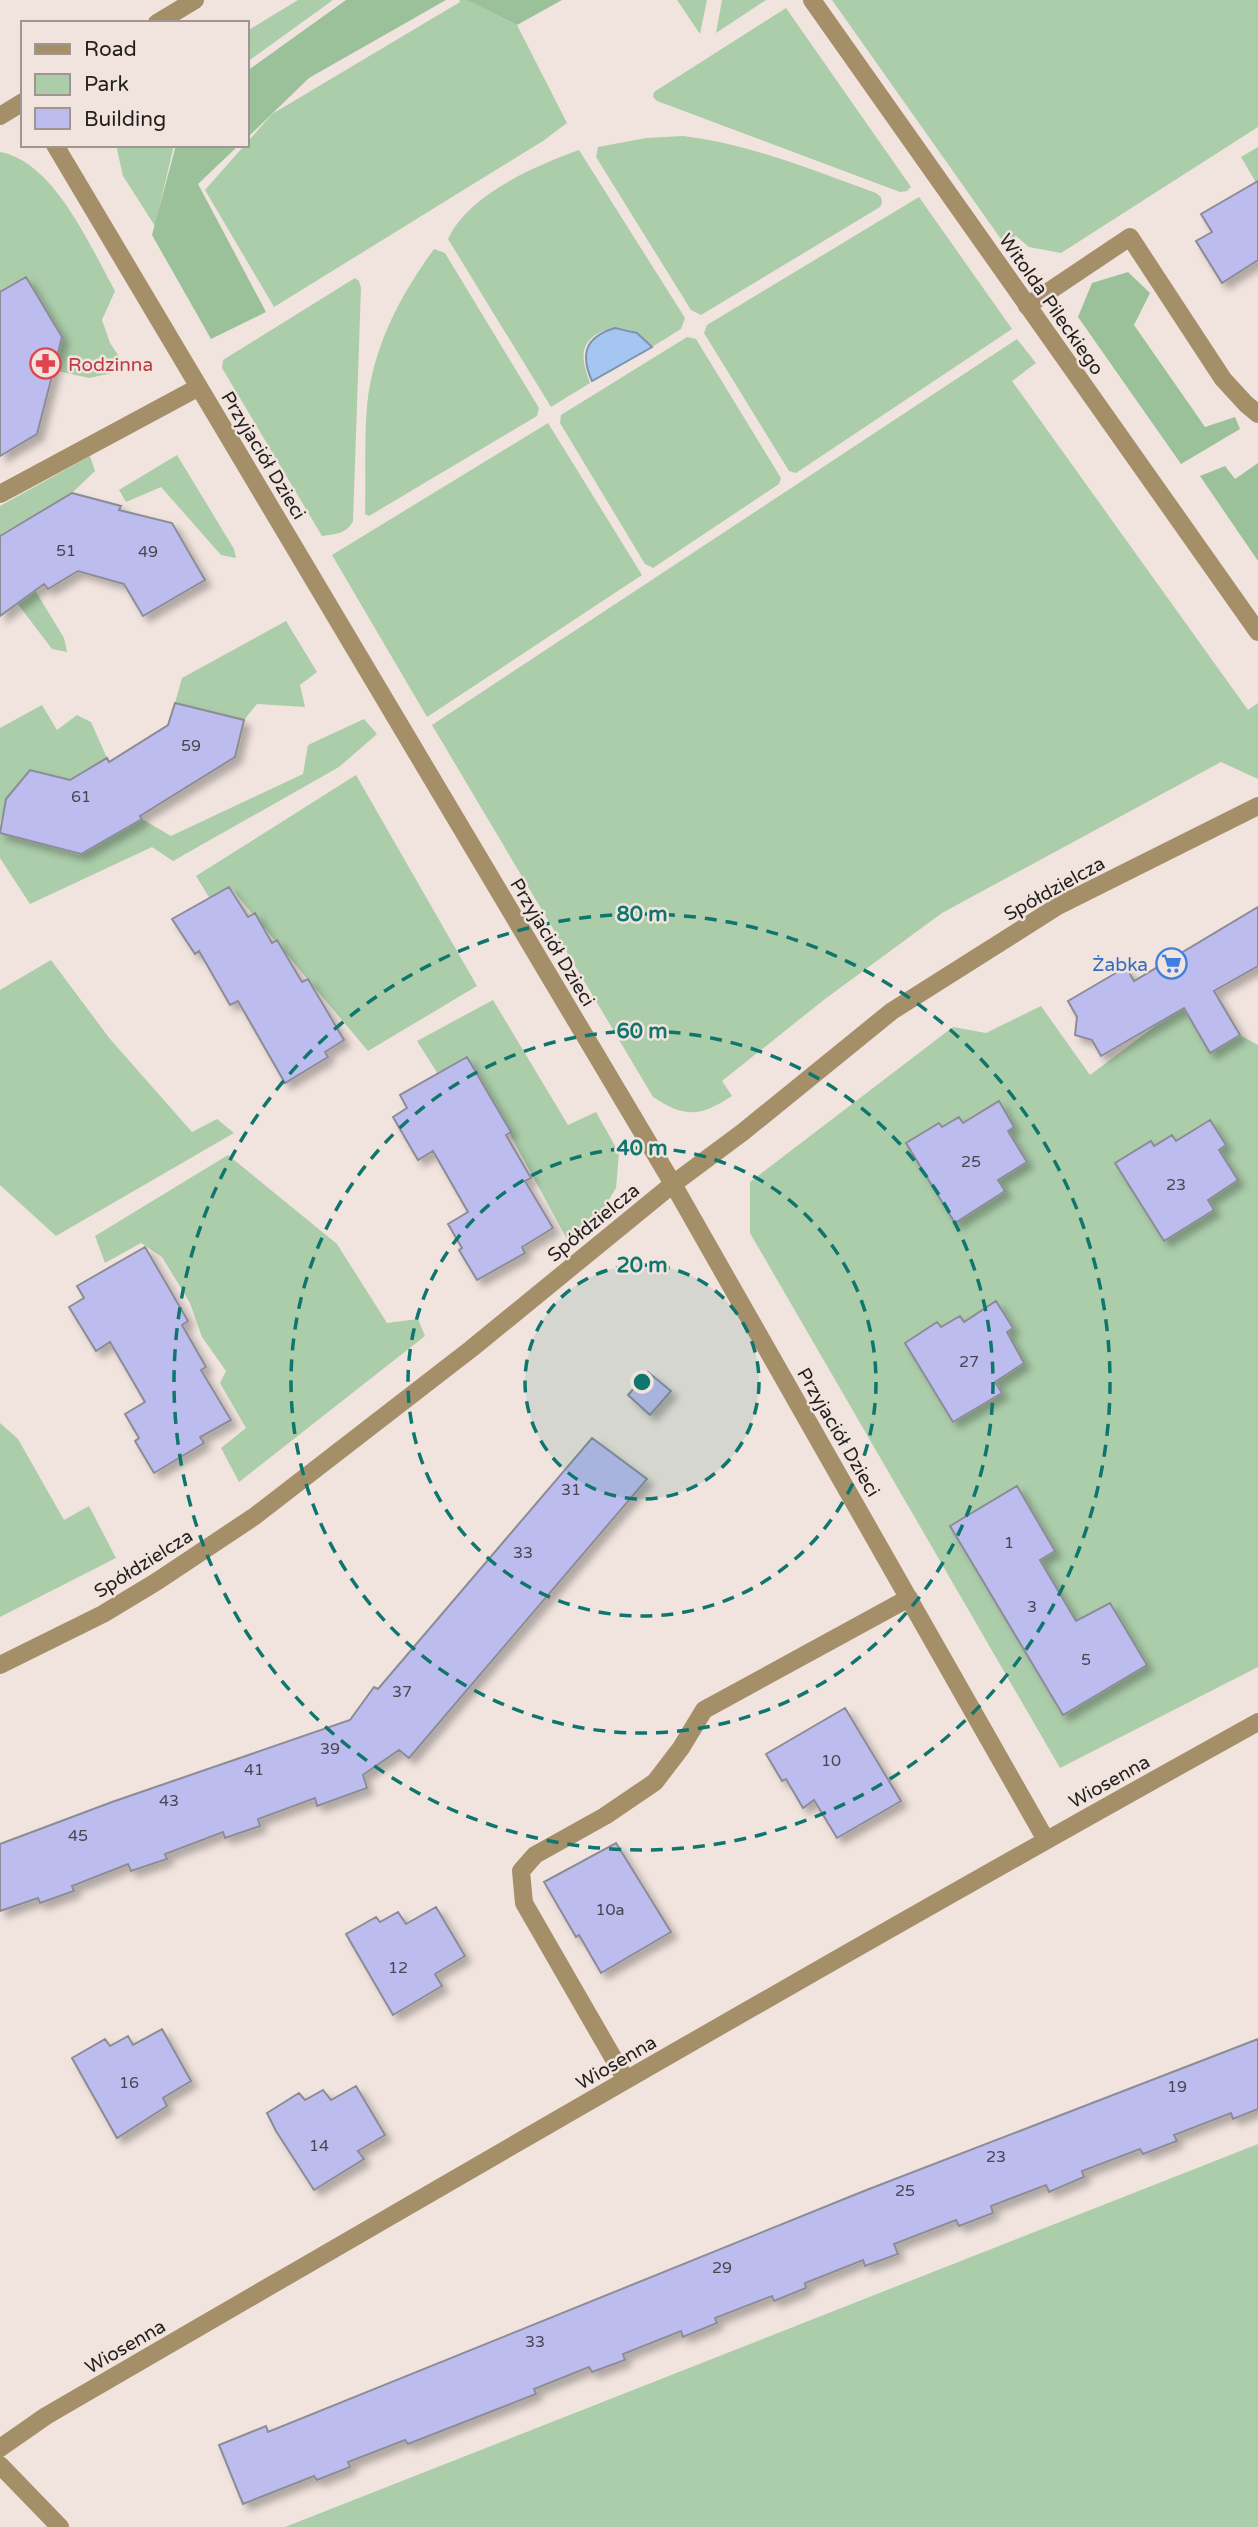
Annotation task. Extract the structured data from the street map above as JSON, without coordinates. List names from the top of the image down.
{
  "streets": {
    "street": [
      "Witolda Pileckiego",
      "Przyjaciół Dzieci",
      "Spółdzielcza",
      "Wiosenna"
    ]
  },
  "crossings": [
    ["Przyjaciół Dzieci", "Spółdzielcza"],
    ["Przyjaciół Dzieci", "Wiosenna"]
  ],
  "places": {
    "pharmacy": ["Rodzinna"],
    "supermarket": ["Żabka"]
  },
  "house_numbers": [
    "51",
    "49",
    "59",
    "61",
    "25",
    "23",
    "27",
    "31",
    "1",
    "33",
    "3",
    "5",
    "37",
    "39",
    "10",
    "41",
    "43",
    "45",
    "10a",
    "12",
    "16",
    "19",
    "14",
    "23",
    "25",
    "29",
    "33"
  ],
  "legend": ["Road", "Park", "Building"],
  "rings": [
    "80 m",
    "60 m",
    "40 m",
    "20 m"
  ]
}
